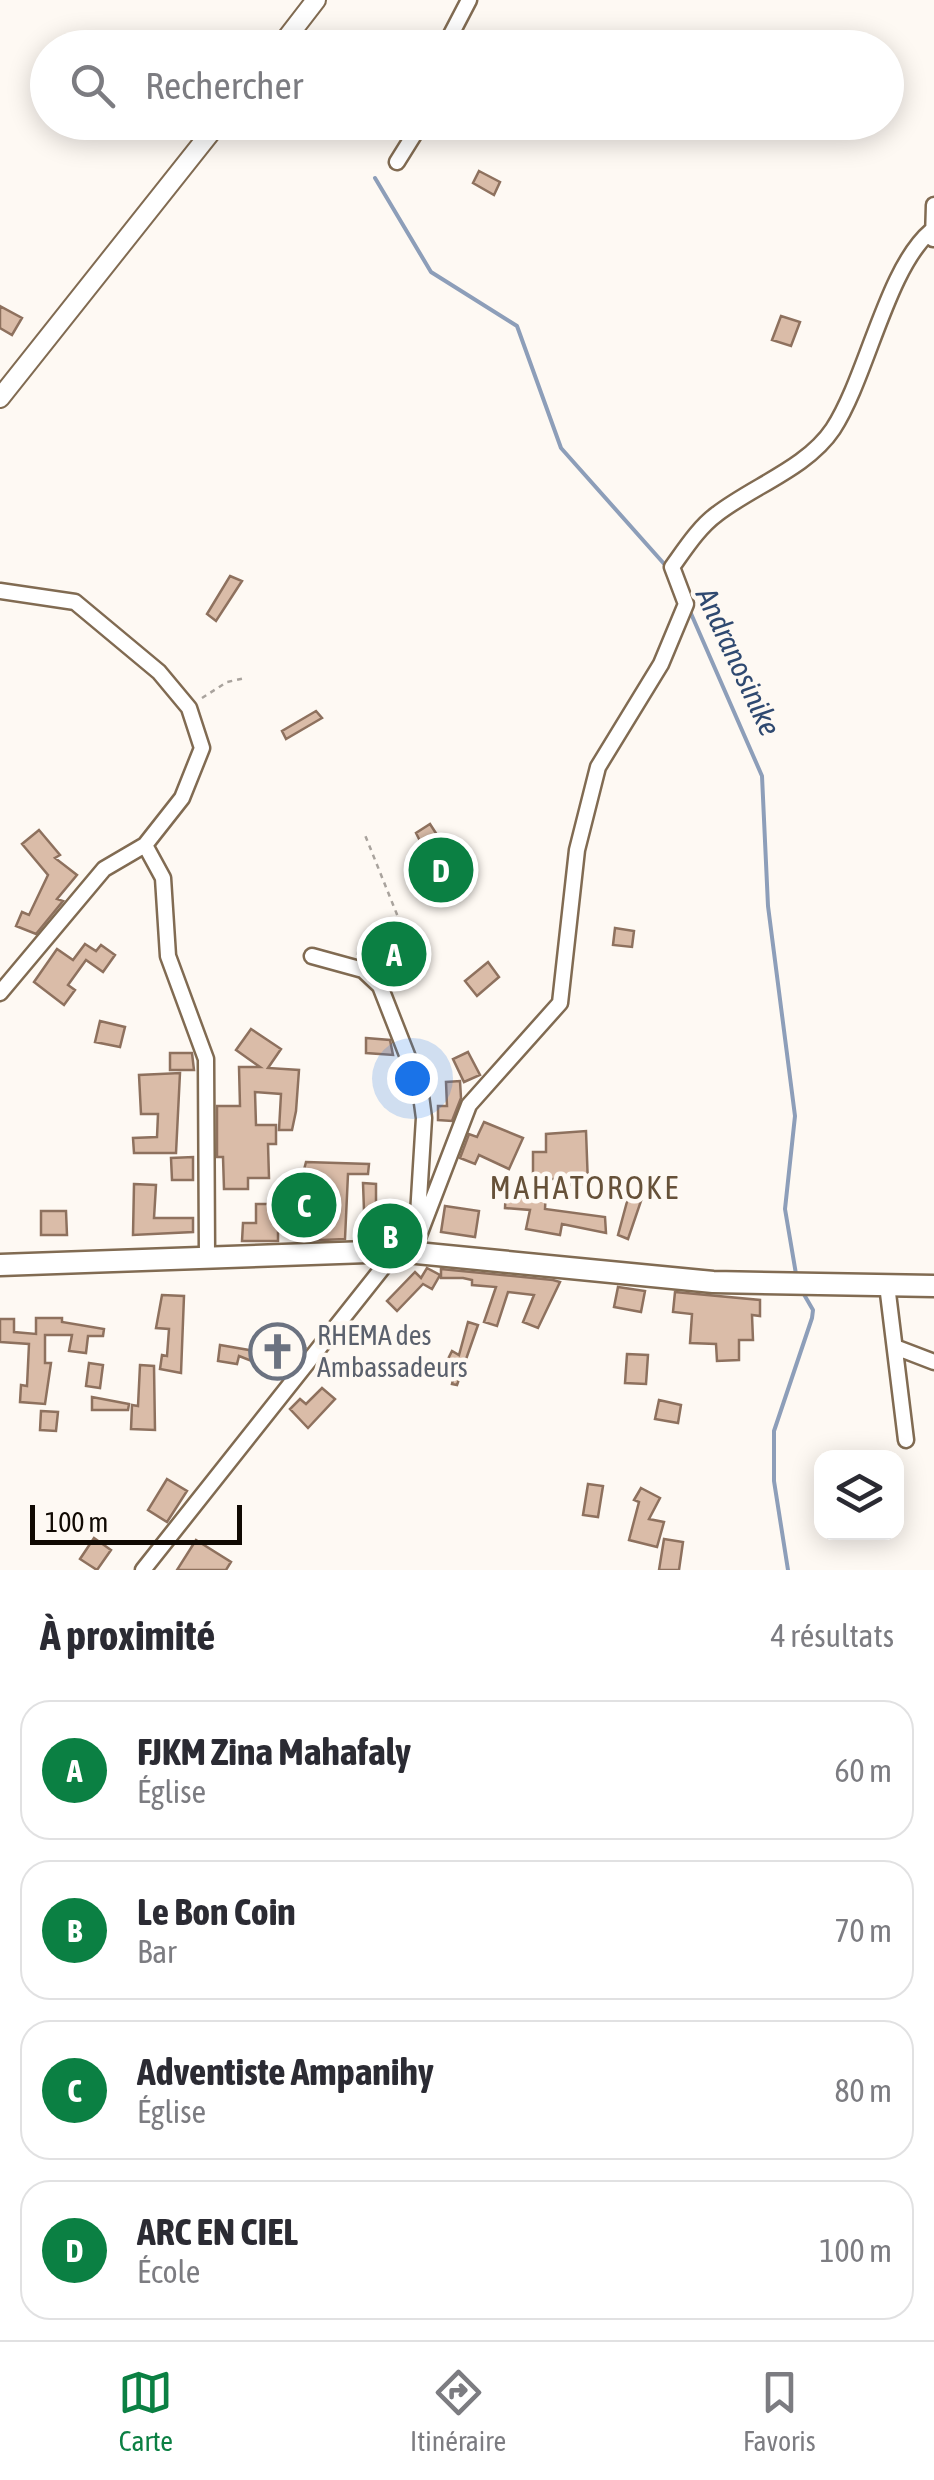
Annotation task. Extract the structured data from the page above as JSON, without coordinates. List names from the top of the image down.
{
  "districts": ["MAHATOROKE"],
  "water": ["Andranosinike"],
  "places": {
    "church": ["RHEMA des Ambassadeurs"]
  },
  "scale_bar": "100 m",
  "page": {
    "search": "Rechercher",
    "pins": [
      "D",
      "A",
      "C",
      "B"
    ],
    "scale": "100 m",
    "heading": ["À proximité", "4 résultats"],
    "list": [
      {
        "mark": "A",
        "name": "FJKM Zina Mahafaly",
        "note": "Église",
        "value": "60 m"
      },
      {
        "mark": "B",
        "name": "Le Bon Coin",
        "note": "Bar",
        "value": "70 m"
      },
      {
        "mark": "C",
        "name": "Adventiste Ampanihy",
        "note": "Église",
        "value": "80 m"
      },
      {
        "mark": "D",
        "name": "ARC EN CIEL",
        "note": "École",
        "value": "100 m"
      }
    ],
    "nav": ["Carte", "Itinéraire", "Favoris"]
  }
}
